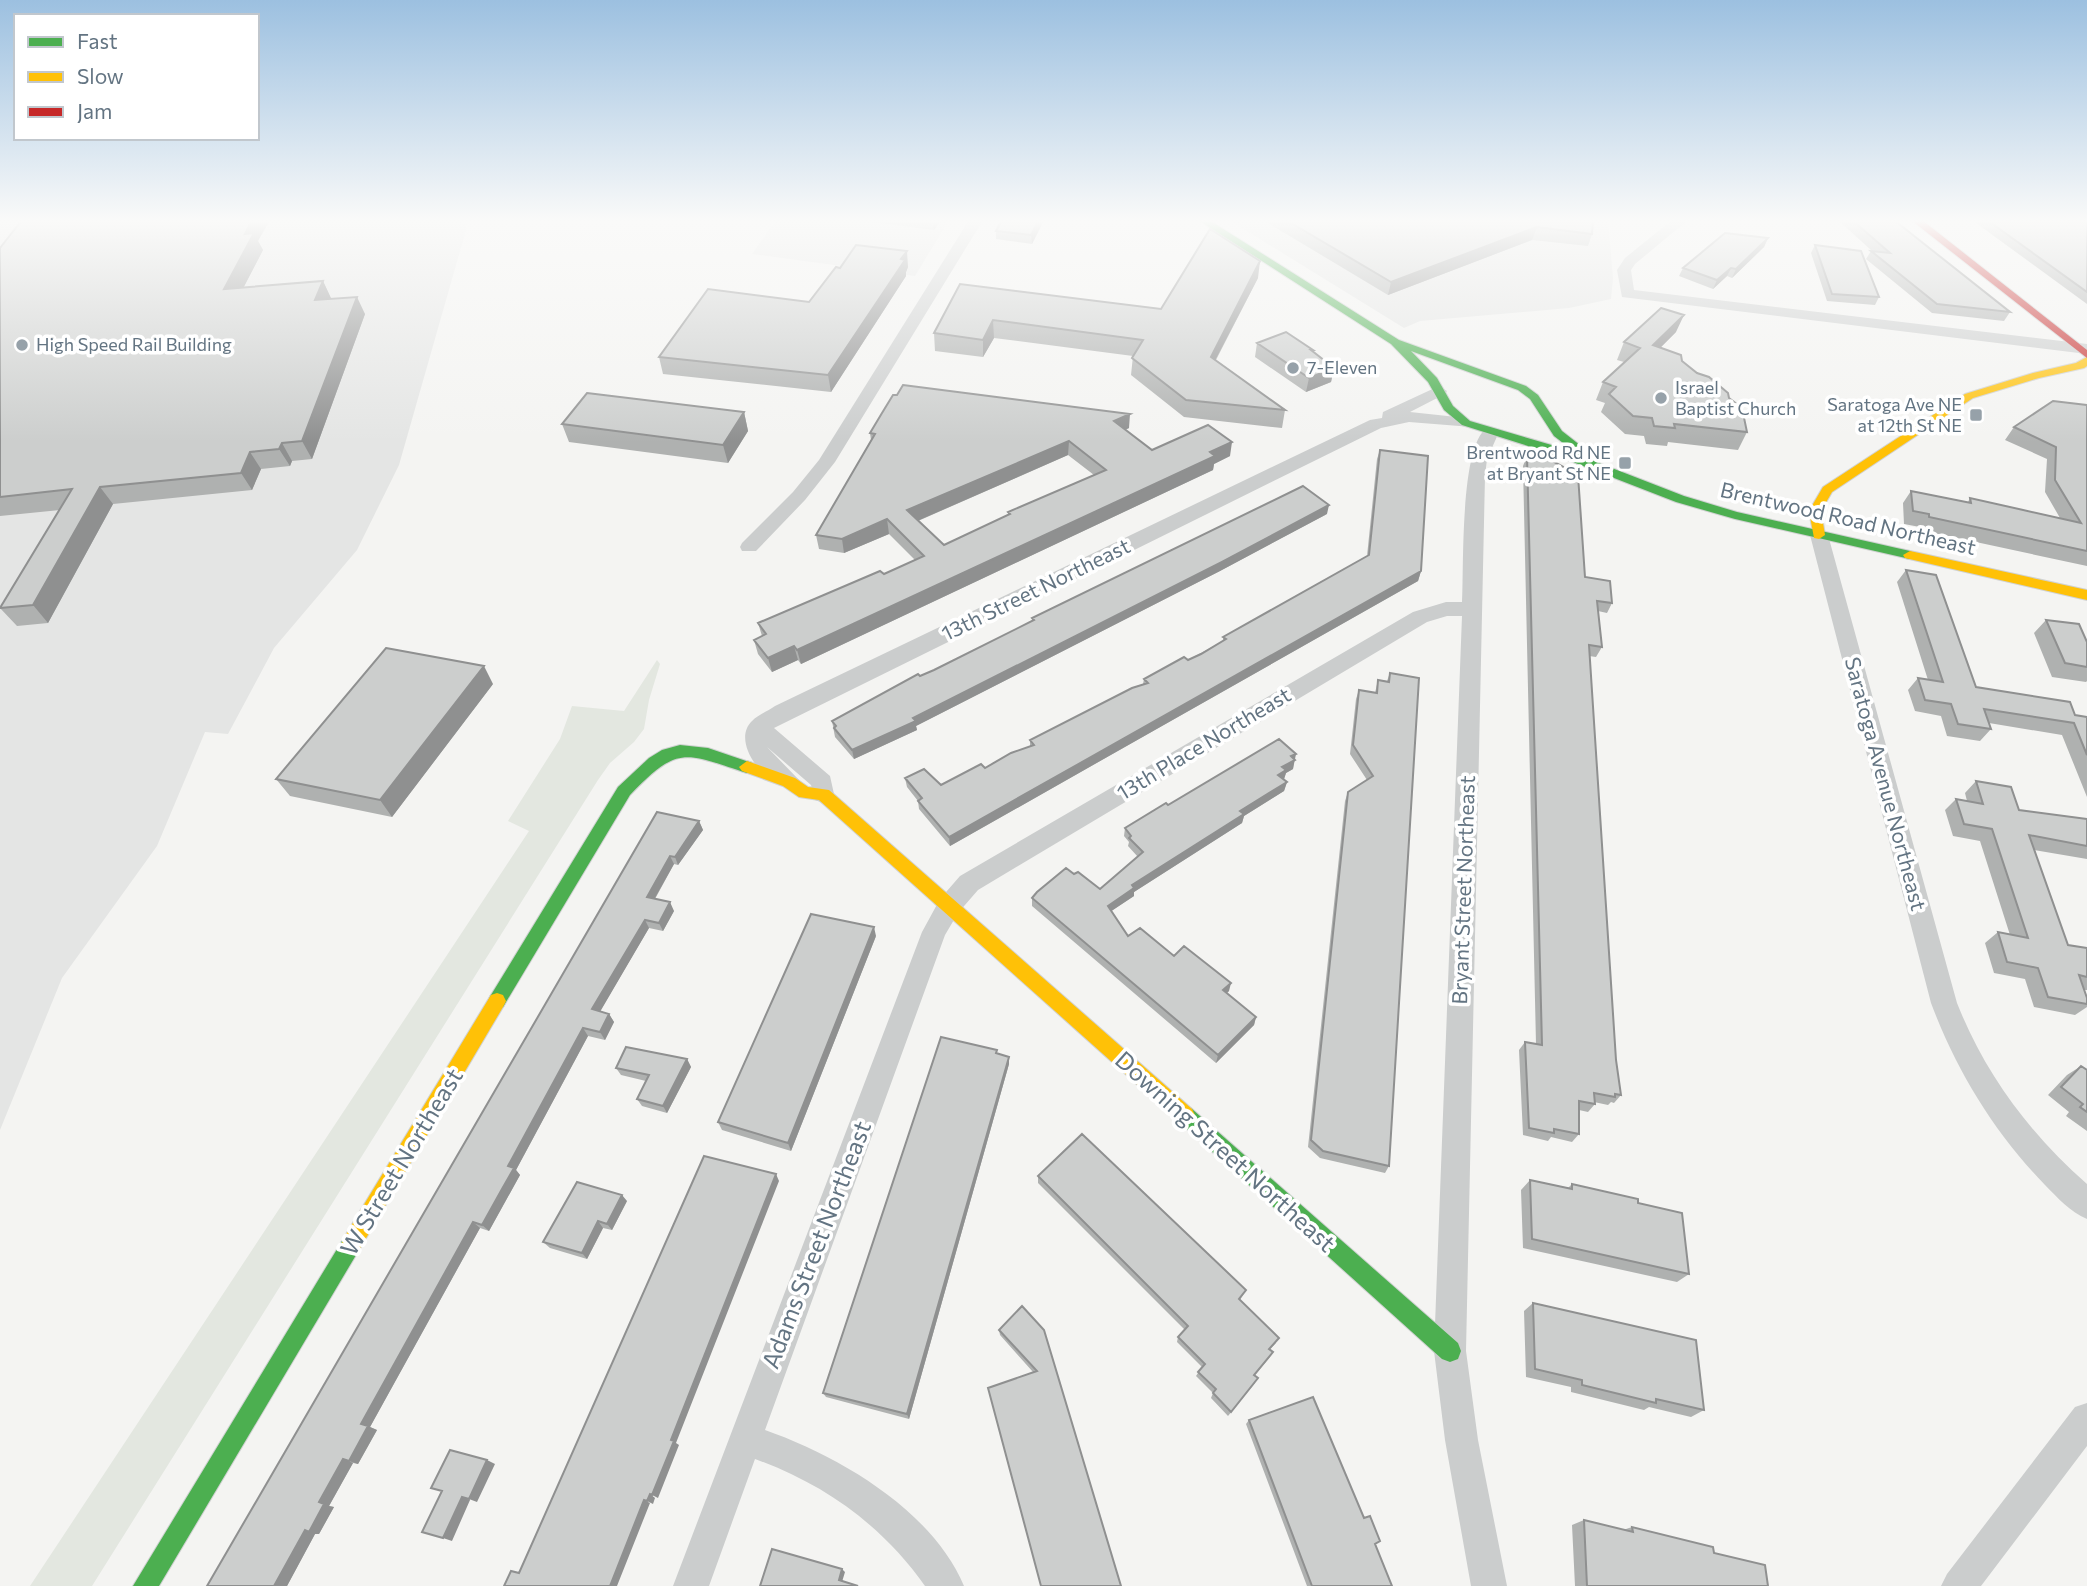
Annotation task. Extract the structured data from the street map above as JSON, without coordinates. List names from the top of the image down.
{
  "streets": {
    "main road": [
      "Brentwood Road Northeast",
      "Saratoga Avenue Northeast",
      "Downing Street Northeast",
      "W Street Northeast"
    ],
    "street": [
      "13th Street Northeast",
      "13th Place Northeast",
      "Bryant Street Northeast",
      "Adams Street Northeast"
    ]
  },
  "crossings": [
    ["Brentwood Road Northeast", "13th Street Northeast"],
    ["Brentwood Road Northeast", "Saratoga Avenue Northeast"],
    ["Brentwood Road Northeast", "Bryant Street Northeast"],
    ["13th Street Northeast", "Downing Street Northeast"],
    ["13th Place Northeast", "Bryant Street Northeast"],
    ["13th Place Northeast", "Downing Street Northeast"],
    ["13th Place Northeast", "Adams Street Northeast"],
    ["Bryant Street Northeast", "Downing Street Northeast"],
    ["Downing Street Northeast", "W Street Northeast"],
    ["Downing Street Northeast", "Adams Street Northeast"]
  ],
  "places": {
    "other": ["High Speed Rail Building", "7-Eleven", "Israel Baptist Church"],
    "transit": ["Saratoga Ave NE at 12th St NE", "Brentwood Rd NE at Bryant St NE"]
  },
  "legend": ["Fast", "Slow", "Jam"]
}
